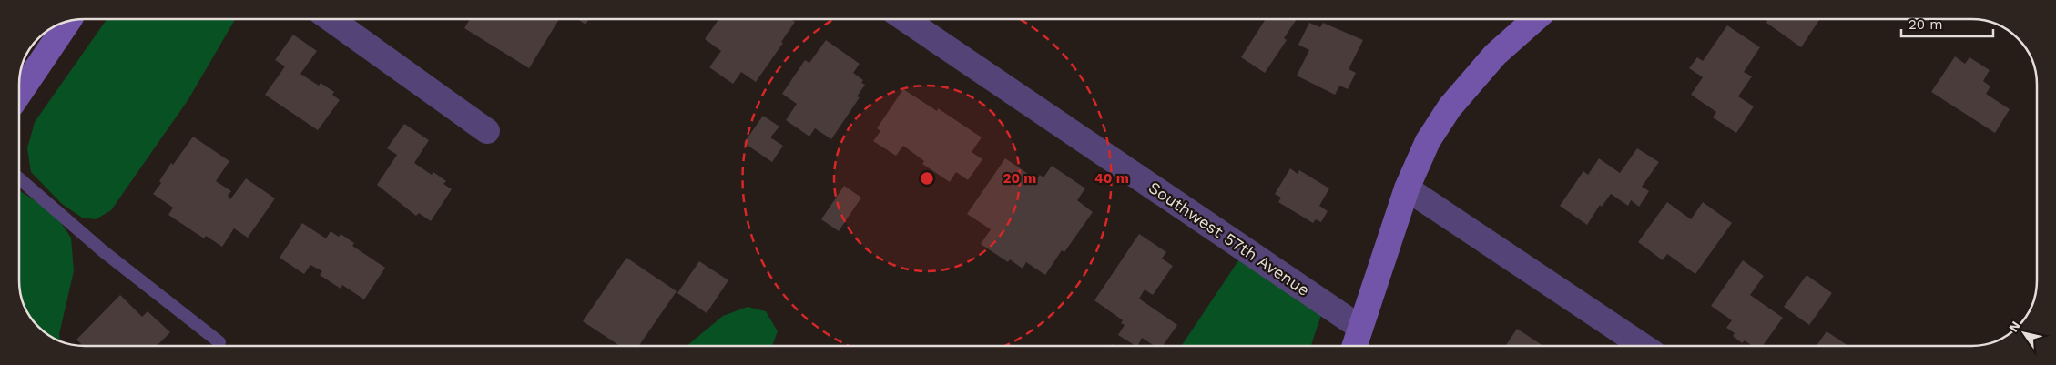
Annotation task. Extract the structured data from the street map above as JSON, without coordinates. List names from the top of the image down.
{
  "streets": {
    "street": ["Southwest 57th Avenue"]
  },
  "scale_bar": "20 m",
  "north": "top left",
  "rings": ["20 m", "40 m"]
}
